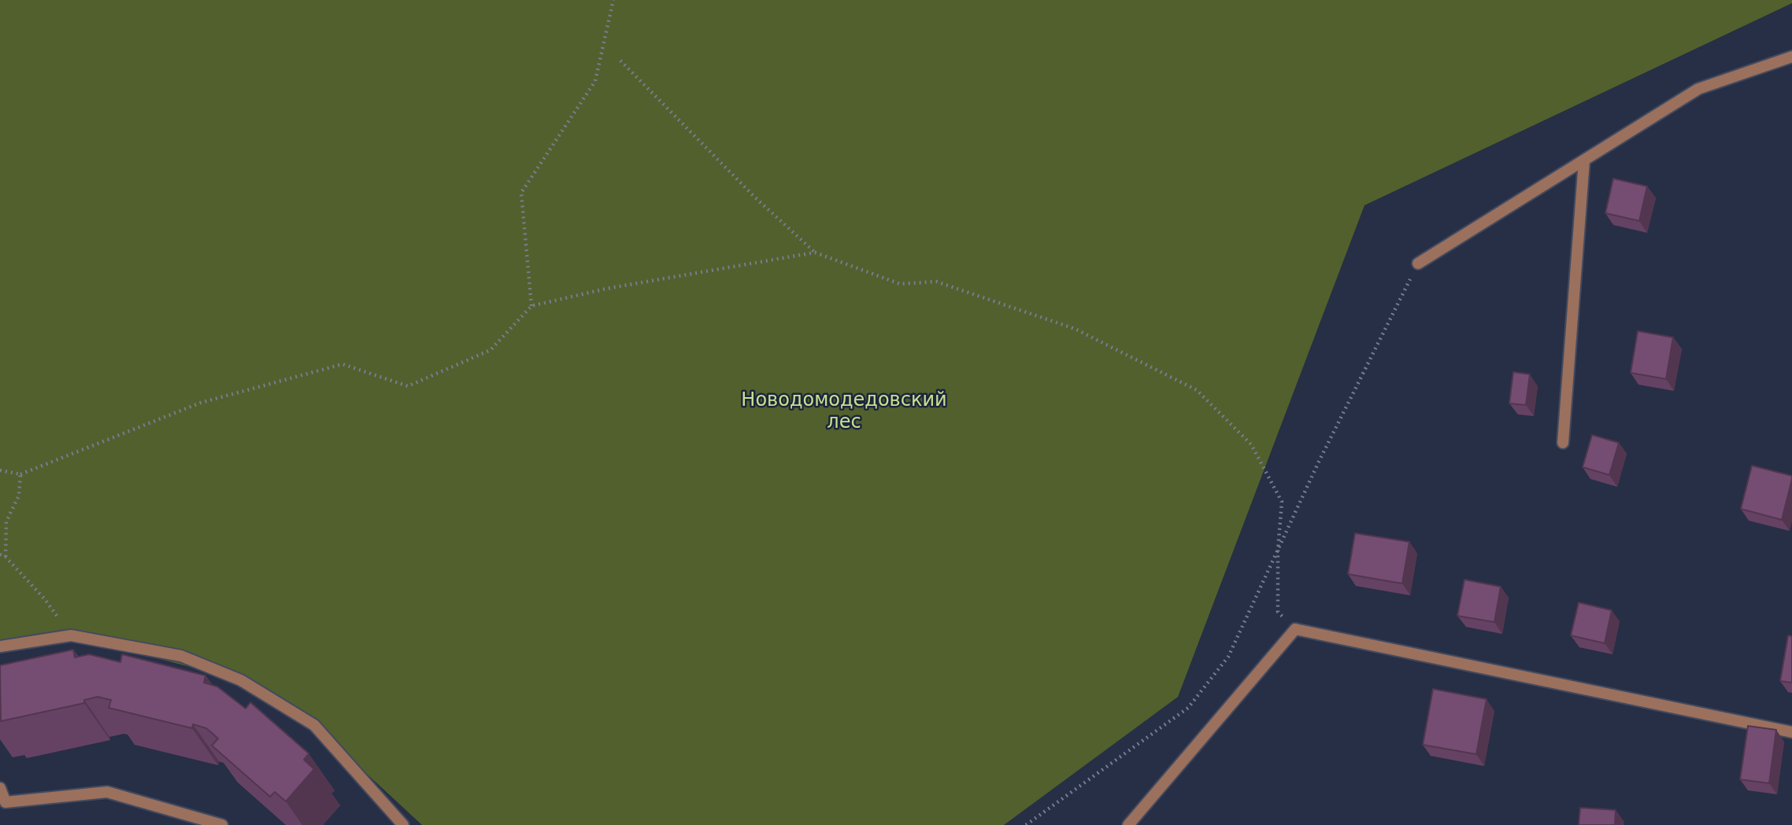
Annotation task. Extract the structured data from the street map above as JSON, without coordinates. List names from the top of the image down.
{
  "parks": ["Новодомодедовский лес"]
}
